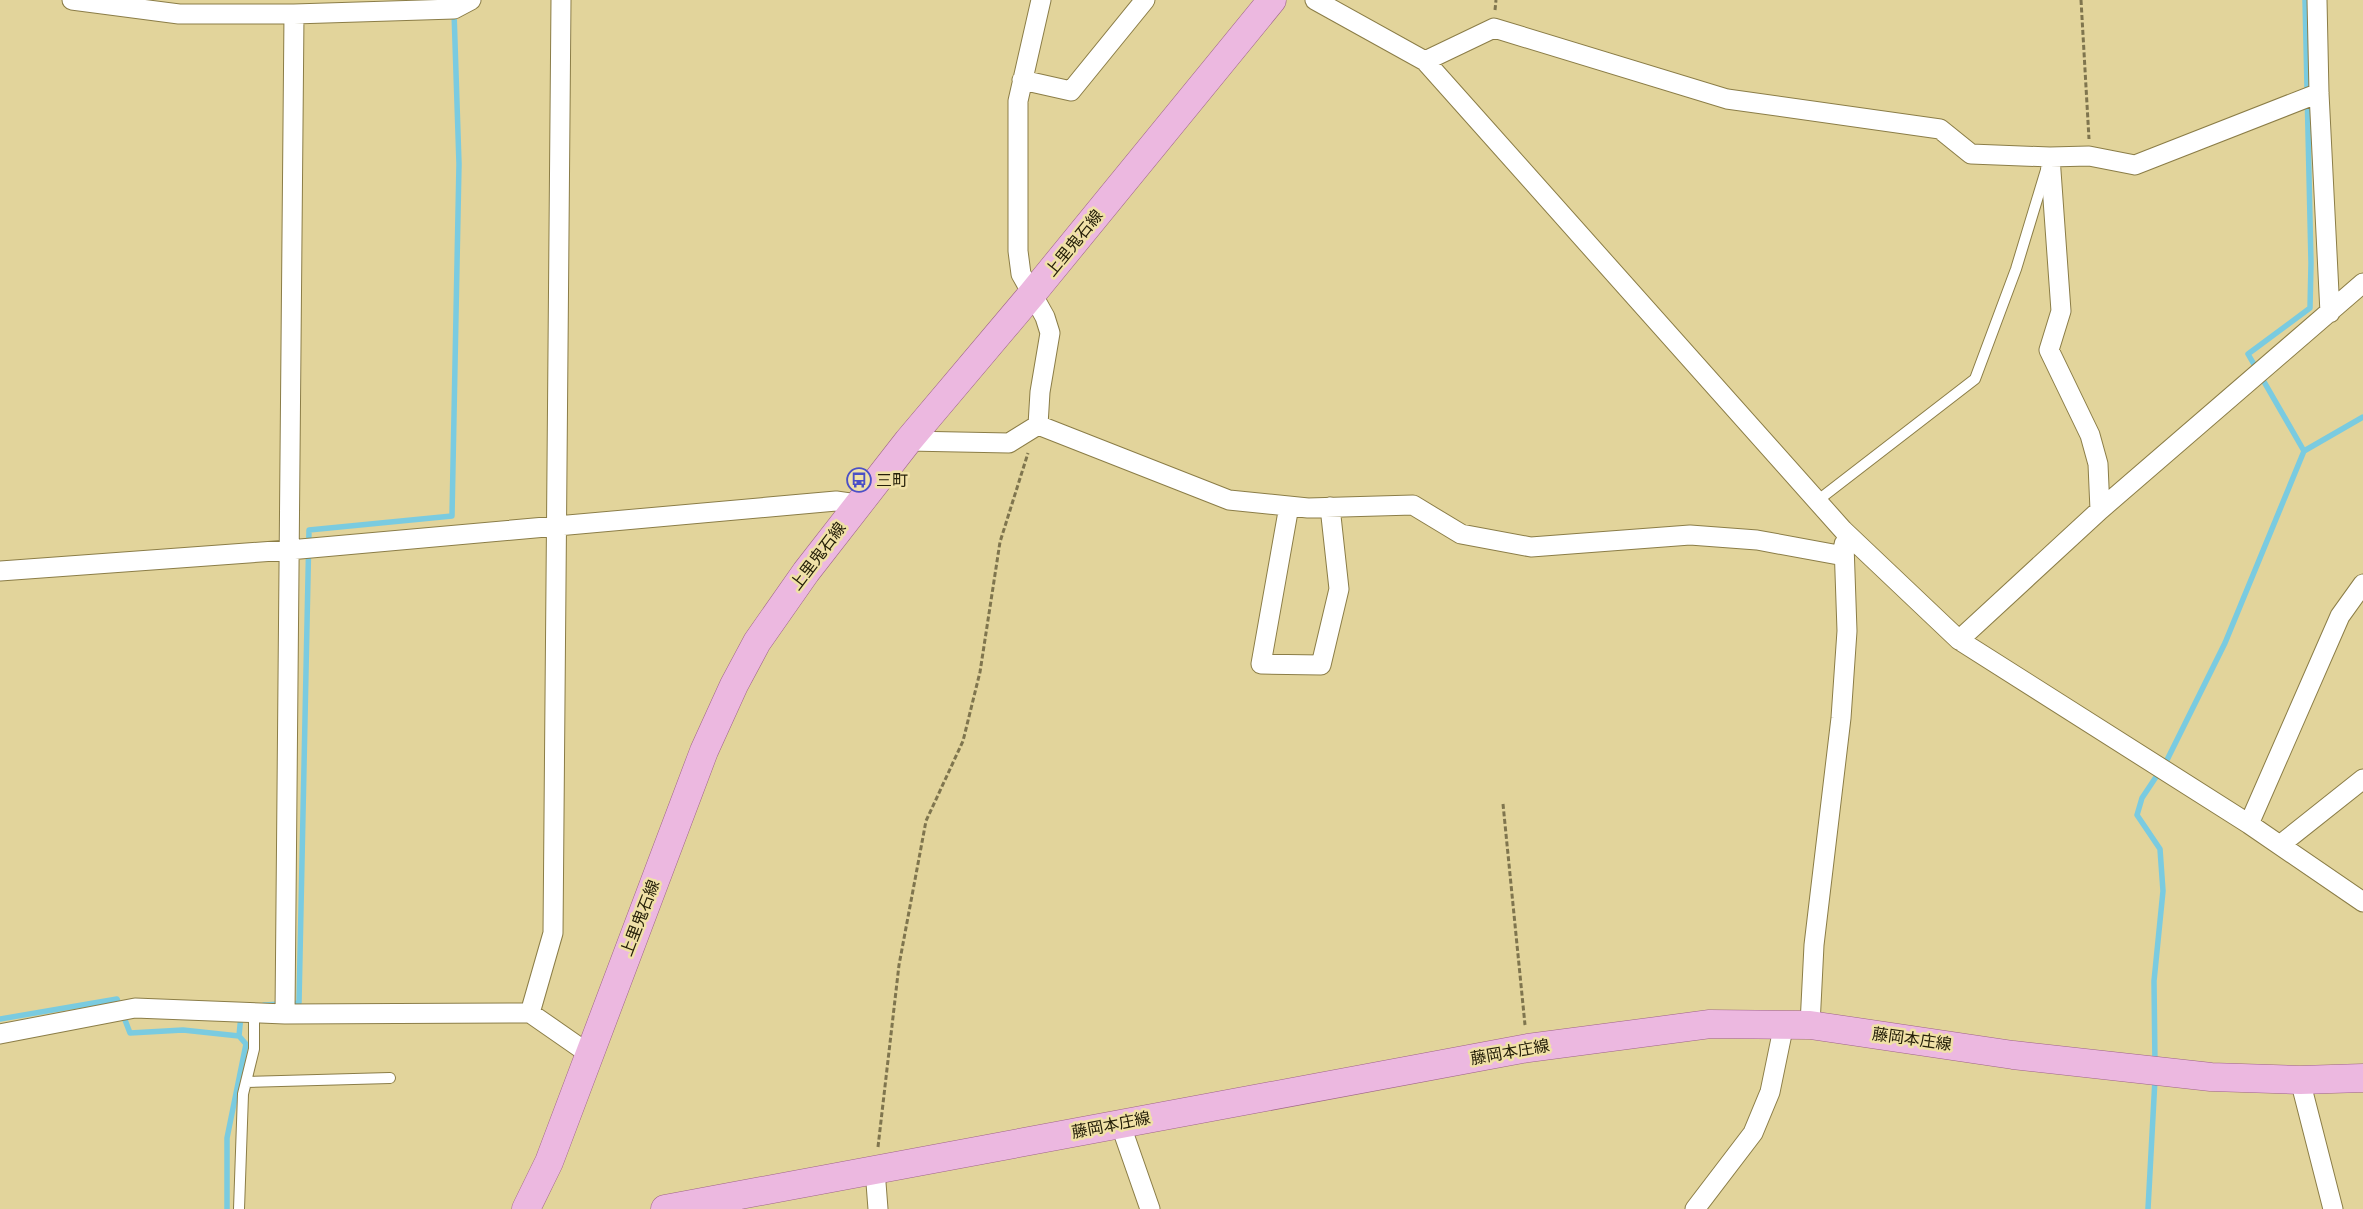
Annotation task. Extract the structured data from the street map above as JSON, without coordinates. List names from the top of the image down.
{
  "streets": {
    "main road": ["上里鬼石線", "藤岡本庄線"]
  },
  "places": {
    "bus stop": ["三町"]
  }
}
